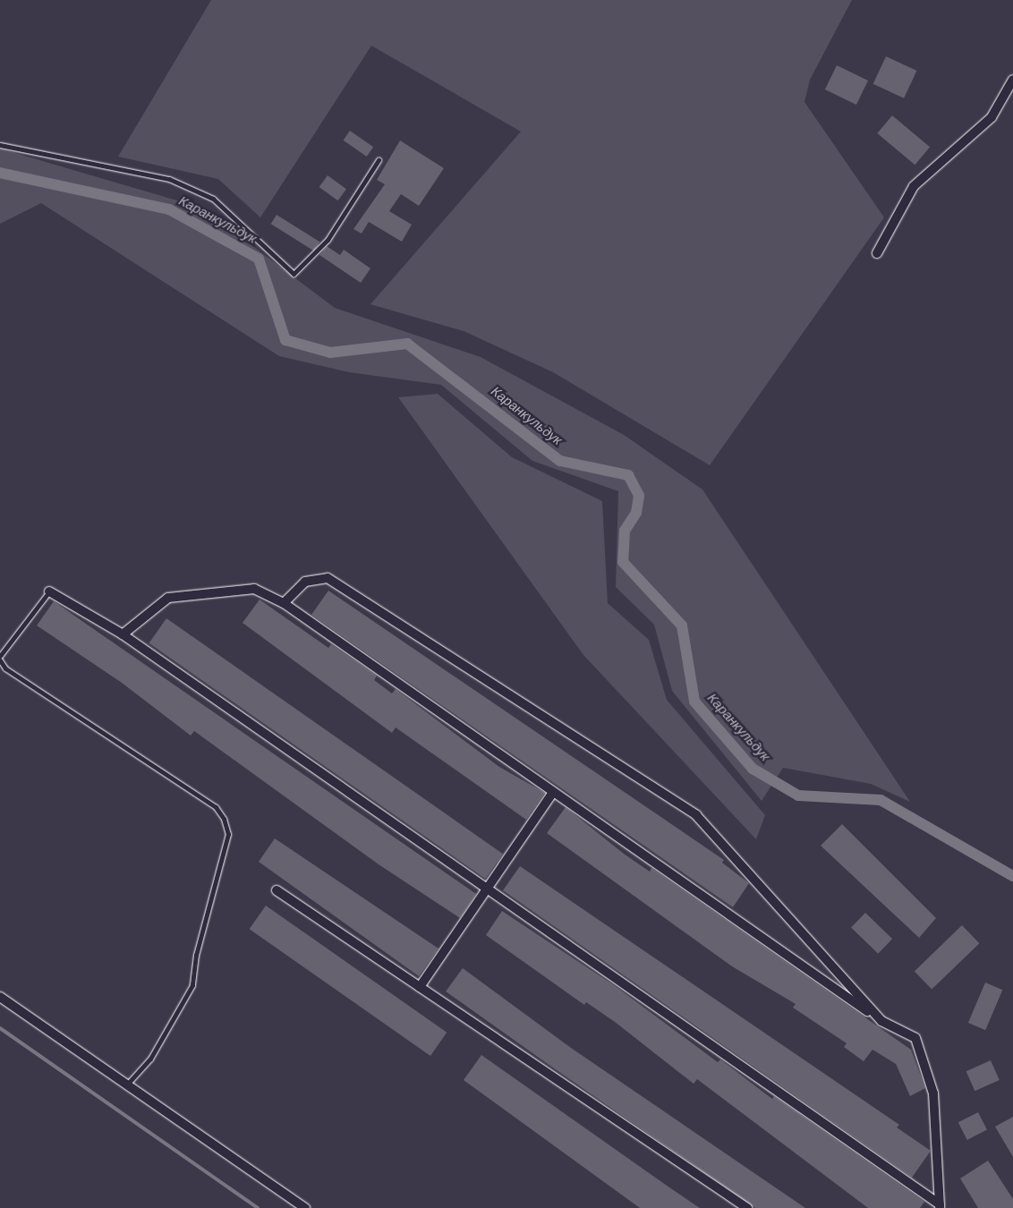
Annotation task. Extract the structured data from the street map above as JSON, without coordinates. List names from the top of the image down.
{
  "water": ["Каранкульдук"]
}
